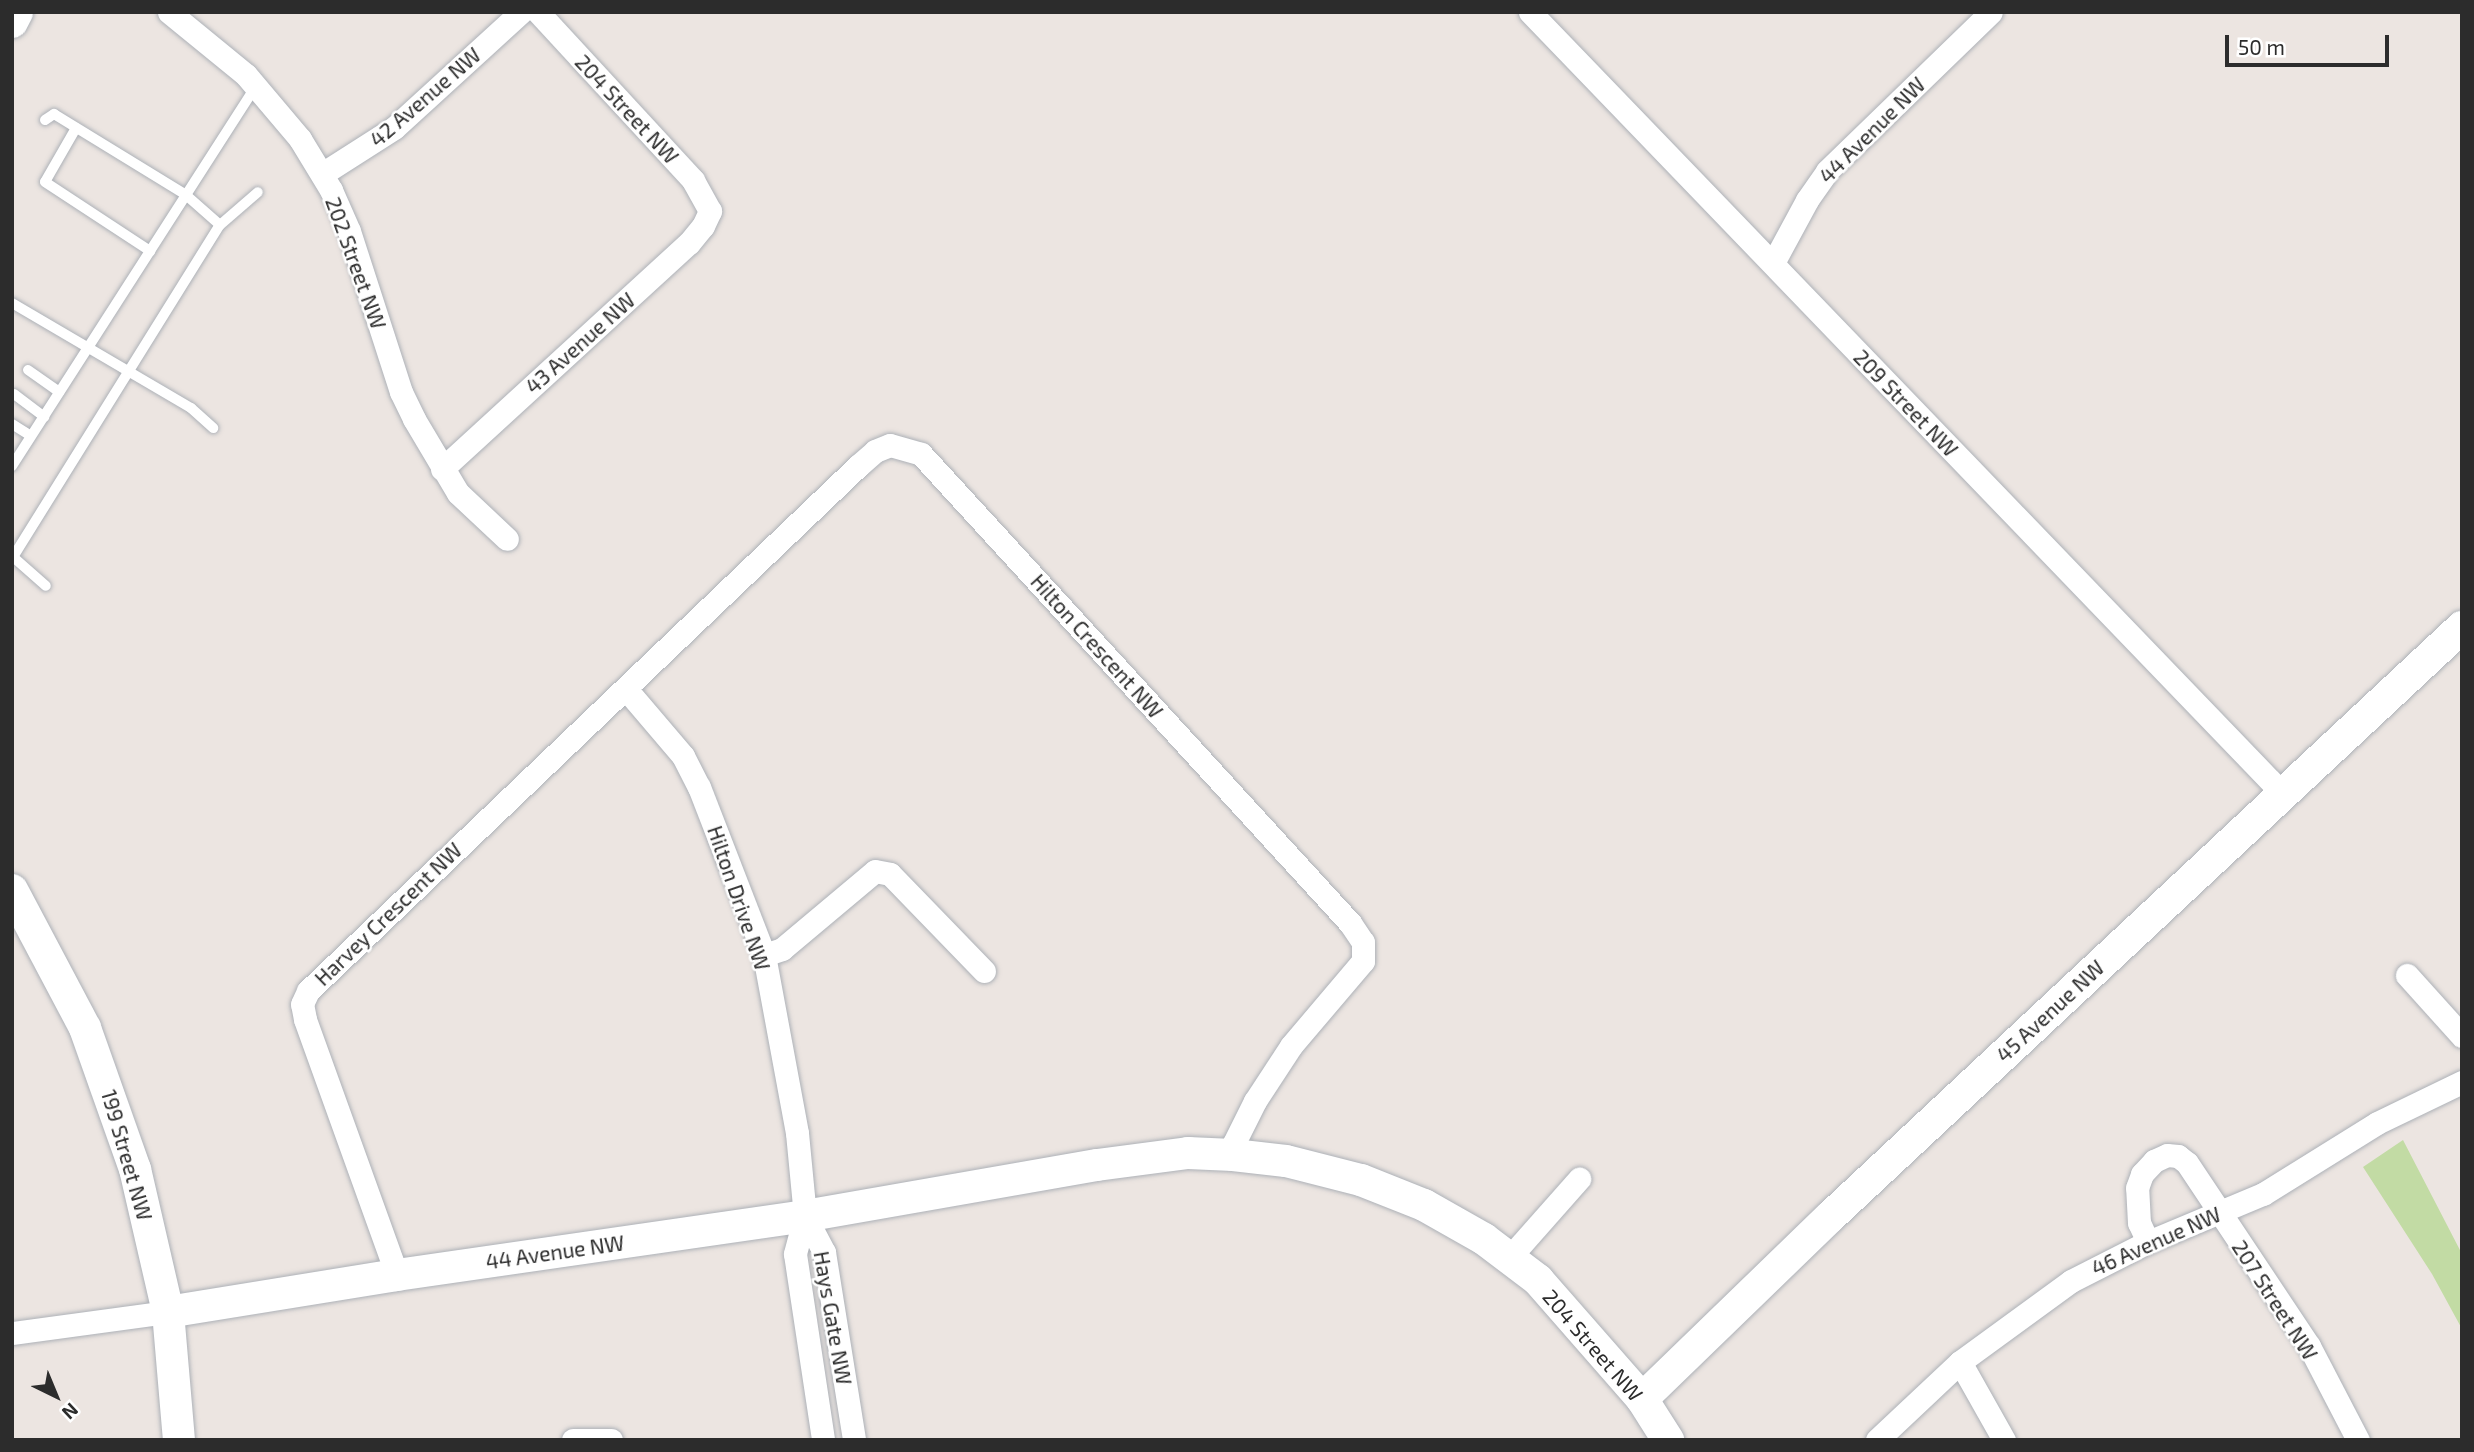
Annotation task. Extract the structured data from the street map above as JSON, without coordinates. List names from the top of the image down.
{
  "streets": {
    "street": [
      "42 Avenue NW",
      "204 Street NW",
      "44 Avenue NW",
      "202 Street NW",
      "43 Avenue NW",
      "209 Street NW",
      "Hilton Crescent NW",
      "Hilton Drive NW",
      "Harvey Crescent NW",
      "45 Avenue NW",
      "199 Street NW",
      "46 Avenue NW",
      "207 Street NW",
      "Hays Gate NW"
    ]
  },
  "crossings": [
    ["42 Avenue NW", "202 Street NW"],
    ["204 Street NW", "44 Avenue NW"],
    ["204 Street NW", "43 Avenue NW"],
    ["204 Street NW", "Hilton Crescent NW"],
    ["204 Street NW", "45 Avenue NW"],
    ["44 Avenue NW", "209 Street NW"],
    ["44 Avenue NW", "Hilton Drive NW"],
    ["44 Avenue NW", "Harvey Crescent NW"],
    ["44 Avenue NW", "199 Street NW"],
    ["44 Avenue NW", "Hays Gate NW"],
    ["202 Street NW", "43 Avenue NW"],
    ["209 Street NW", "45 Avenue NW"],
    ["Hilton Crescent NW", "Hilton Drive NW"],
    ["Hilton Crescent NW", "Harvey Crescent NW"],
    ["Hilton Drive NW", "Harvey Crescent NW"],
    ["Hilton Drive NW", "Hays Gate NW"],
    ["46 Avenue NW", "207 Street NW"]
  ],
  "scale_bar": "50 m",
  "north": "bottom right"
}
